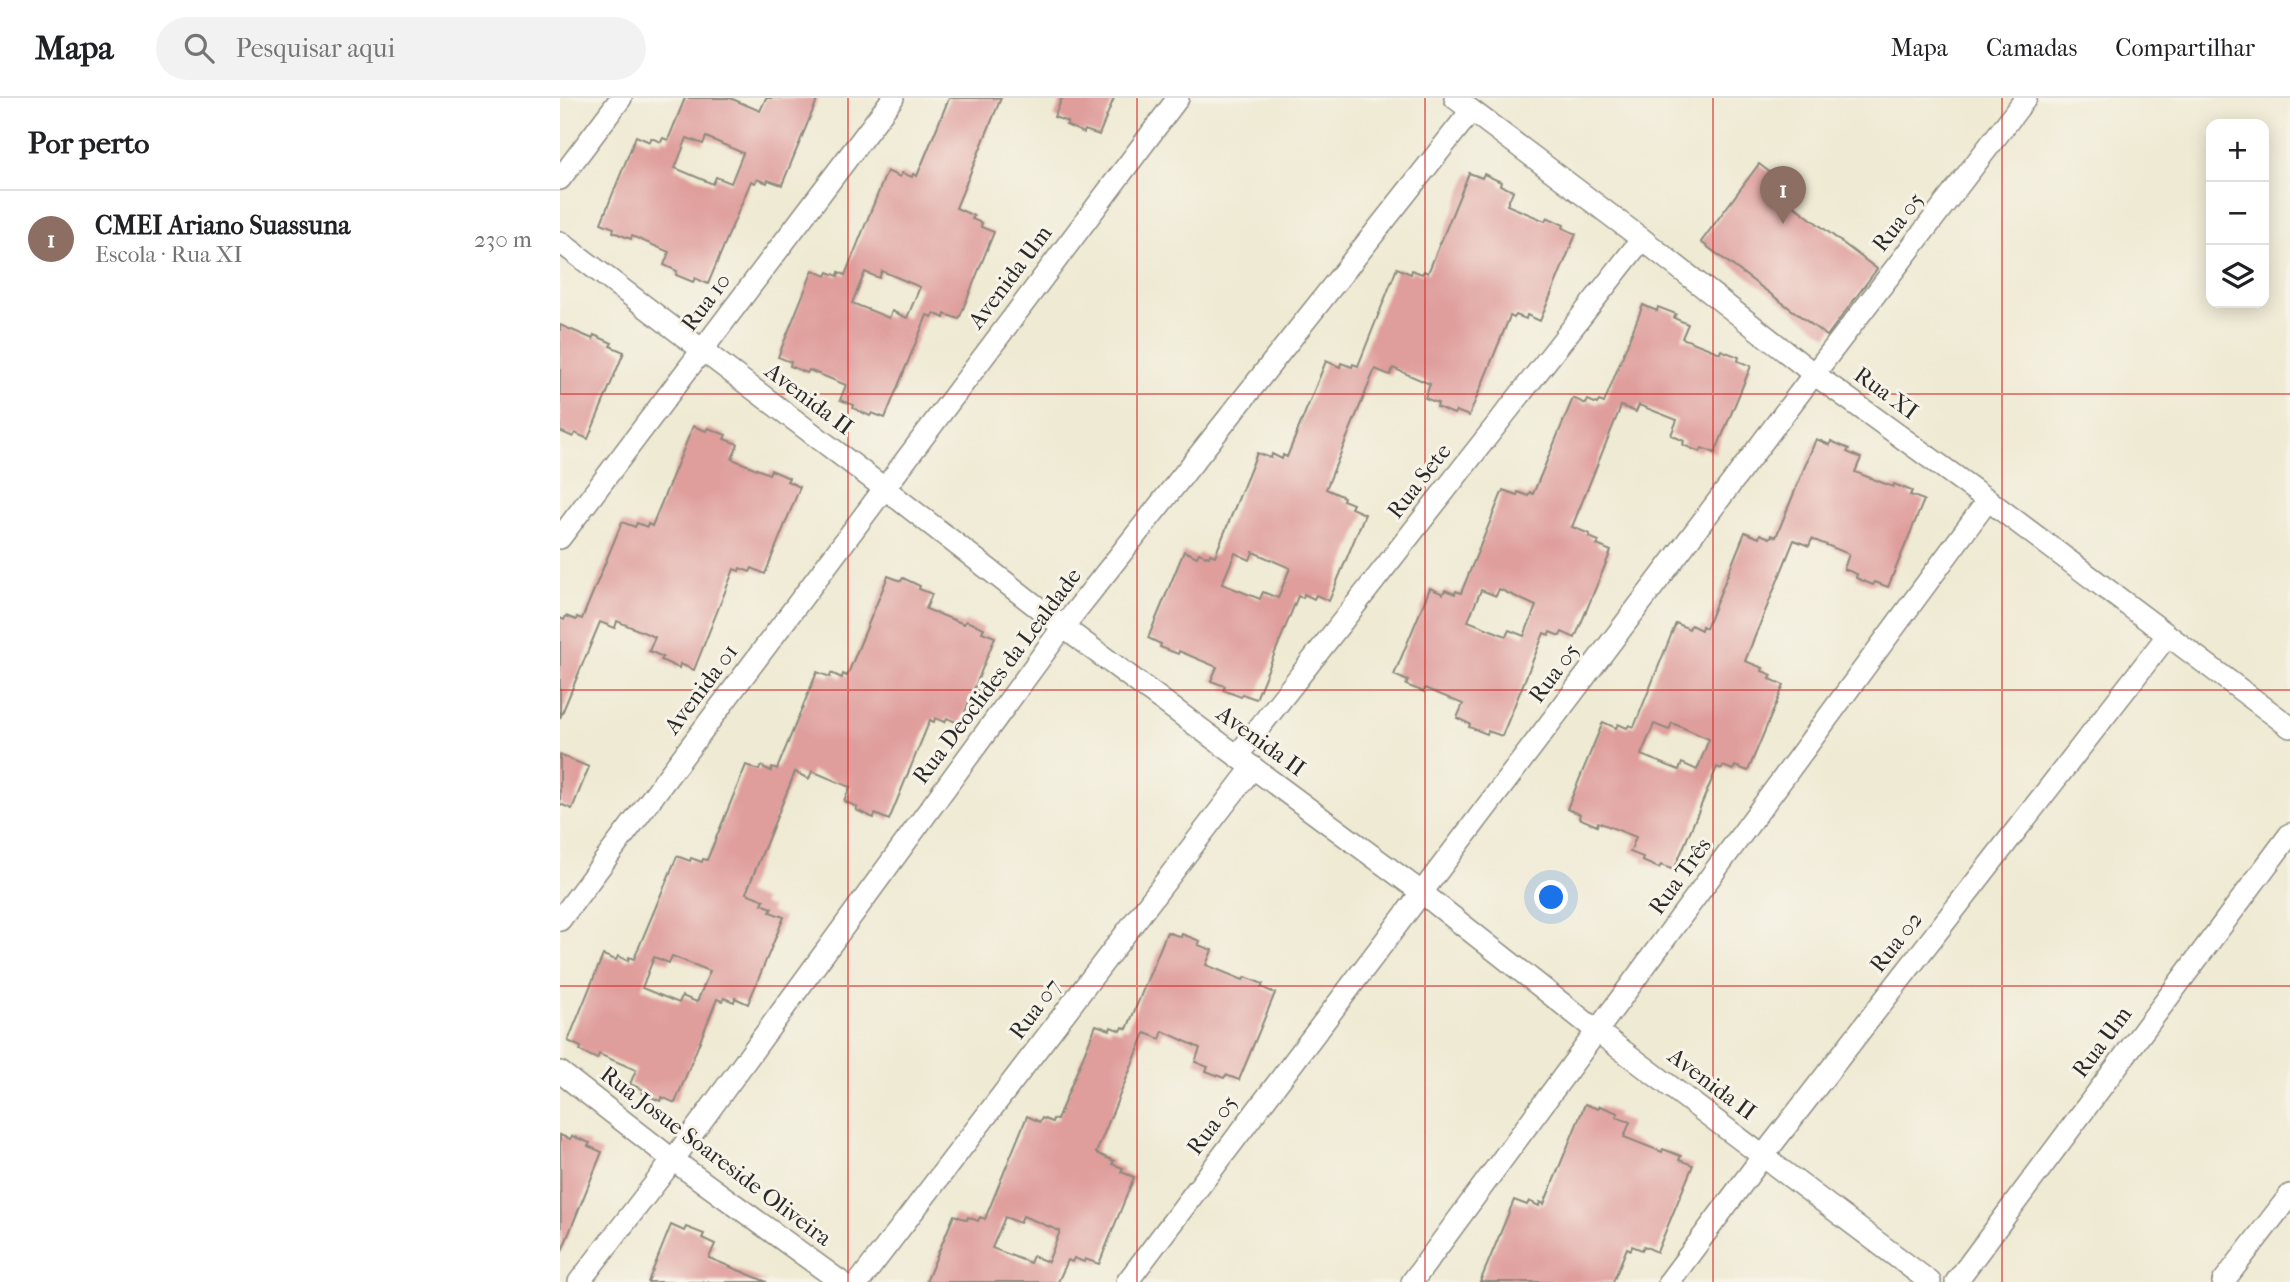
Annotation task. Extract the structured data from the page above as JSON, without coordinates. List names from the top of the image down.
{
  "streets": {
    "street": [
      "Rua 05",
      "Avenida Um",
      "Rua 10",
      "Rua XI",
      "Avenida II",
      "Rua Sete",
      "Rua Deoclides da Lealdade",
      "Avenida 01",
      "Rua Três",
      "Rua 02",
      "Rua 07",
      "Rua Um",
      "Rua Josue Soareside Oliveira"
    ]
  },
  "crossings": [
    ["Rua 05", "Rua XI"],
    ["Rua 05", "Avenida II"],
    ["Avenida Um", "Avenida II"],
    ["Avenida Um", "Avenida 01"],
    ["Rua 10", "Avenida II"],
    ["Rua XI", "Rua Sete"],
    ["Rua XI", "Rua Deoclides da Lealdade"],
    ["Rua XI", "Rua Três"],
    ["Rua XI", "Rua 02"],
    ["Avenida II", "Rua Sete"],
    ["Avenida II", "Rua Deoclides da Lealdade"],
    ["Avenida II", "Avenida 01"],
    ["Avenida II", "Rua Três"],
    ["Avenida II", "Rua 02"],
    ["Avenida II", "Rua 07"],
    ["Rua Sete", "Rua 07"],
    ["Rua Deoclides da Lealdade", "Rua Josue Soareside Oliveira"]
  ],
  "page": {
    "header": "Mapa",
    "search": "Pesquisar aqui",
    "nav": ["Mapa", "Camadas", "Compartilhar"],
    "heading": "Por perto",
    "map_buttons": ["+", "−"],
    "pins": "1",
    "list": [
      {
        "mark": "1",
        "name": "CMEI Ariano Suassuna",
        "note": "Escola · Rua XI",
        "value": "230 m"
      }
    ]
  }
}
